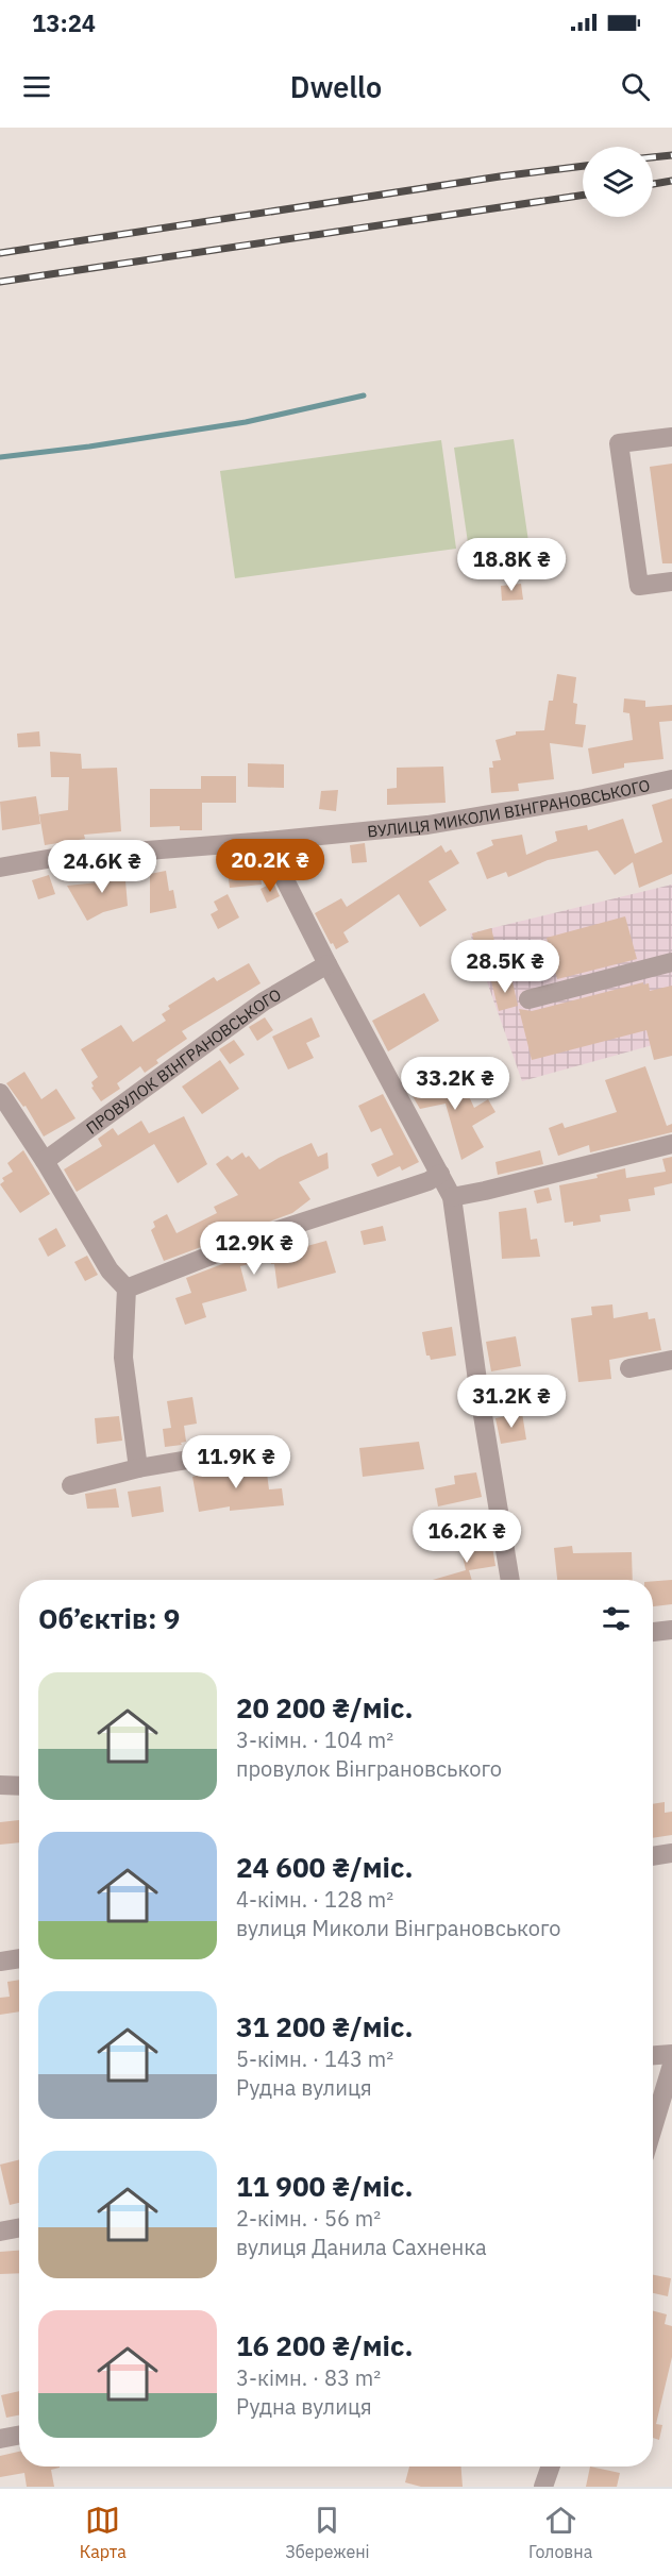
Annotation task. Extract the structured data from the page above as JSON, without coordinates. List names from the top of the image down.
{
  "streets": {
    "street": ["ВУЛИЦЯ МИКОЛИ ВІНГРАНОВСЬКОГО", "ПРОВУЛОК ВІНГРАНОВСЬКОГО"]
  },
  "page": {
    "status": "13:24",
    "header": "Dwello",
    "price": [
      "18.8K ₴",
      "20.2K ₴",
      "24.6K ₴",
      "28.5K ₴",
      "33.2K ₴",
      "12.9K ₴",
      "31.2K ₴",
      "11.9K ₴",
      "16.2K ₴"
    ],
    "heading": "Об’єктів: 9",
    "list": [
      {
        "name": "20 200 ₴/міс.",
        "note": "3-кімн. · 104 m² · провулок Вінграновського"
      },
      {
        "name": "24 600 ₴/міс.",
        "note": "4-кімн. · 128 m² · вулиця Миколи Вінграновського"
      },
      {
        "name": "31 200 ₴/міс.",
        "note": "5-кімн. · 143 m² · Рудна вулиця"
      },
      {
        "name": "11 900 ₴/міс.",
        "note": "2-кімн. · 56 m² · вулиця Данила Сахненка"
      },
      {
        "name": "16 200 ₴/міс.",
        "note": "3-кімн. · 83 m² · Рудна вулиця"
      }
    ],
    "tabs": ["Карта", "Збережені", "Головна"]
  }
}
